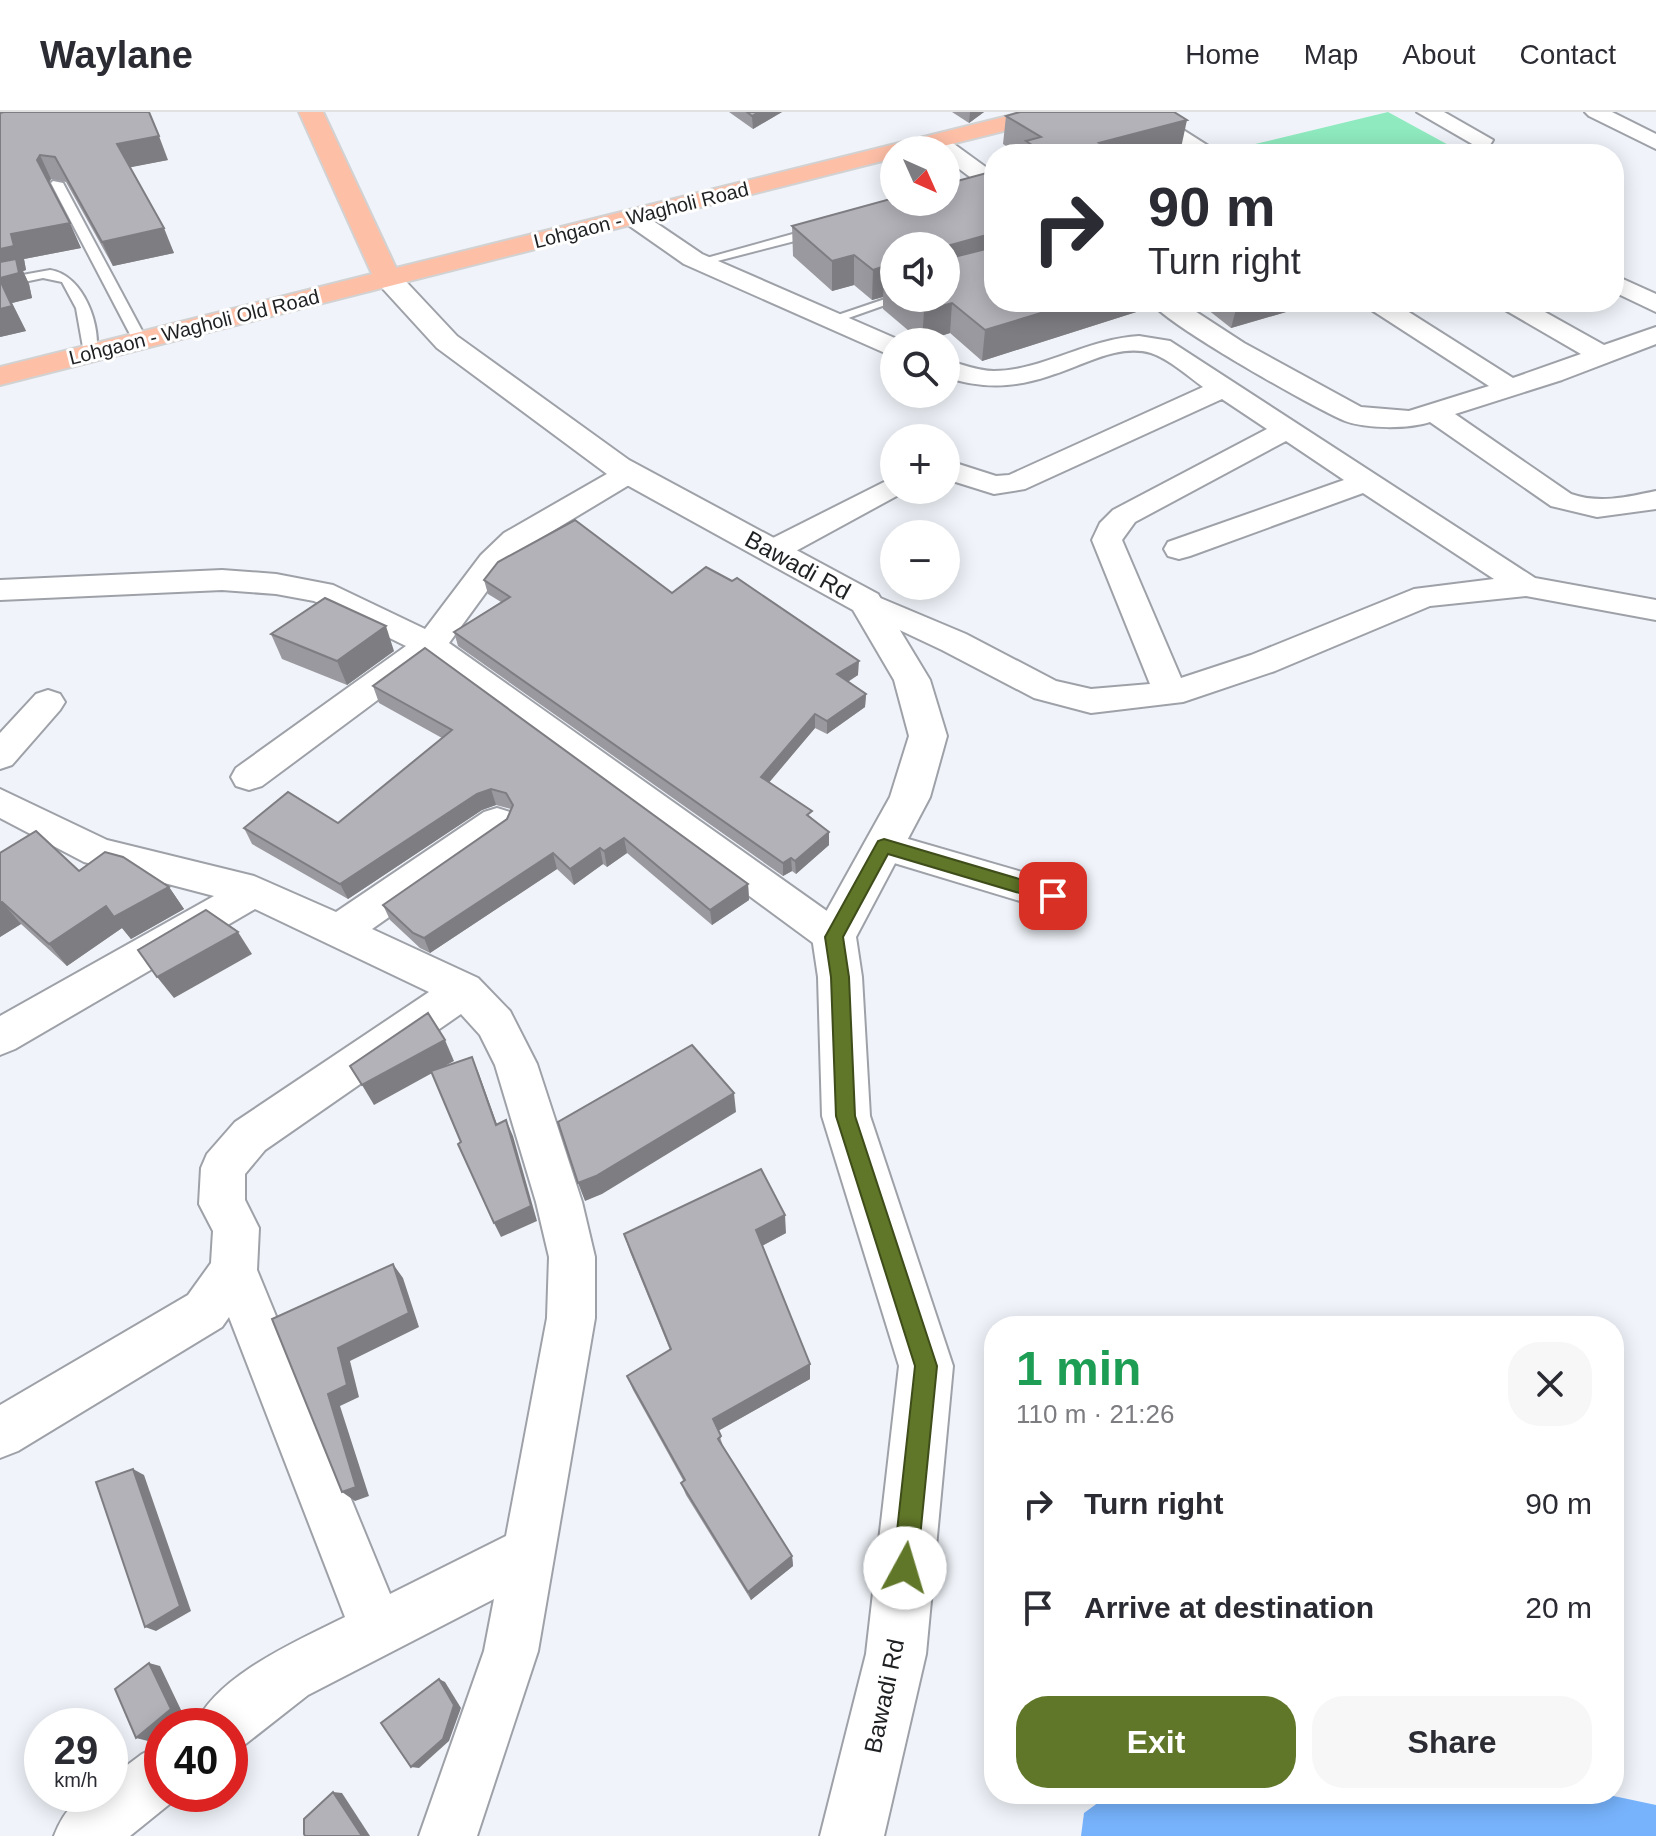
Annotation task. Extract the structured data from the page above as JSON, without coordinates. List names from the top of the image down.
{
  "streets": {
    "main road": ["Lohgaon - Wagholi Road", "Lohgaon - Wagholi Old Road"],
    "street": ["Bawadi Rd"]
  },
  "crossings": [
    ["Lohgaon - Wagholi Road", "Lohgaon - Wagholi Old Road"],
    ["Lohgaon - Wagholi Road", "Bawadi Rd"],
    ["Lohgaon - Wagholi Old Road", "Bawadi Rd"]
  ],
  "north": "bottom right",
  "page": {
    "header": "Waylane",
    "nav": [
      "Home",
      "Map",
      "About",
      "Contact"
    ],
    "map_buttons": ["+", "−"],
    "turn": ["90 m", "Turn right"],
    "heading": ["1 min", "110 m · 21:26"],
    "list": [
      {
        "name": "Turn right",
        "value": "90 m"
      },
      {
        "name": "Arrive at destination",
        "value": "20 m"
      }
    ],
    "buttons": ["Exit", "Share"],
    "speed": "29 km/h",
    "limit": "40"
  }
}
